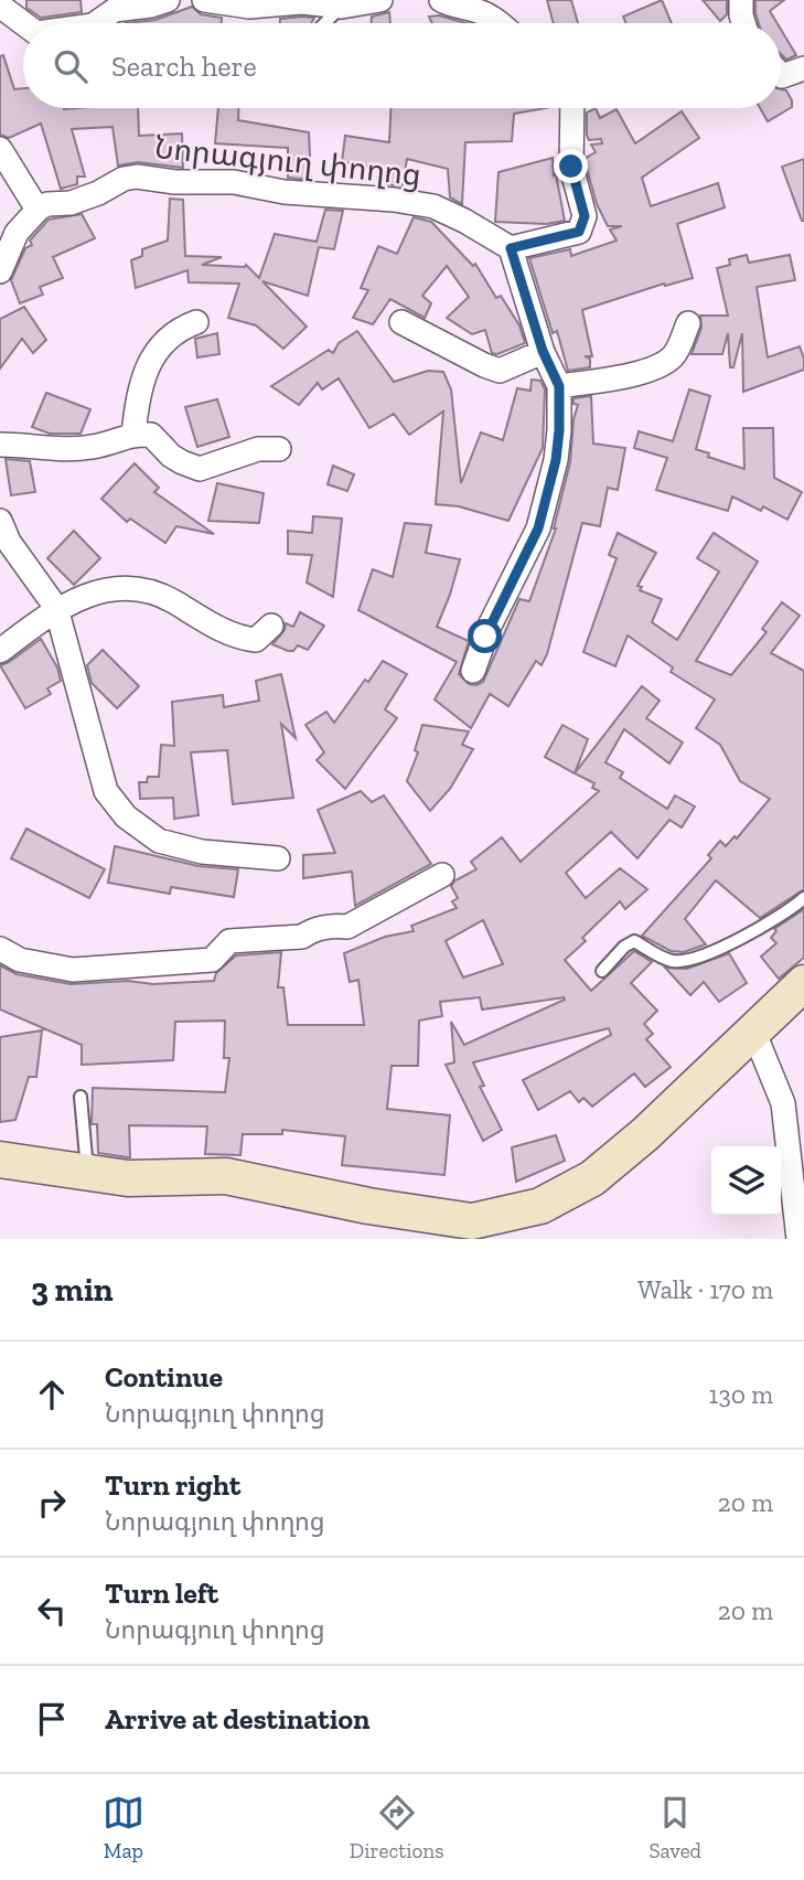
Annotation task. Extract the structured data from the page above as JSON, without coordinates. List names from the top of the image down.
{
  "streets": {
    "street": ["Նորագյուղ փողոց"]
  },
  "page": {
    "search": "Search here",
    "heading": ["3 min", "Walk · 170 m"],
    "list": [
      ["Continue", "Նորագյուղ փողոց", "130 m"],
      ["Turn right", "Նորագյուղ փողոց", "20 m"],
      ["Turn left", "Նորագյուղ փողոց", "20 m"],
      "Arrive at destination"
    ],
    "nav": ["Map", "Directions", "Saved"]
  }
}
